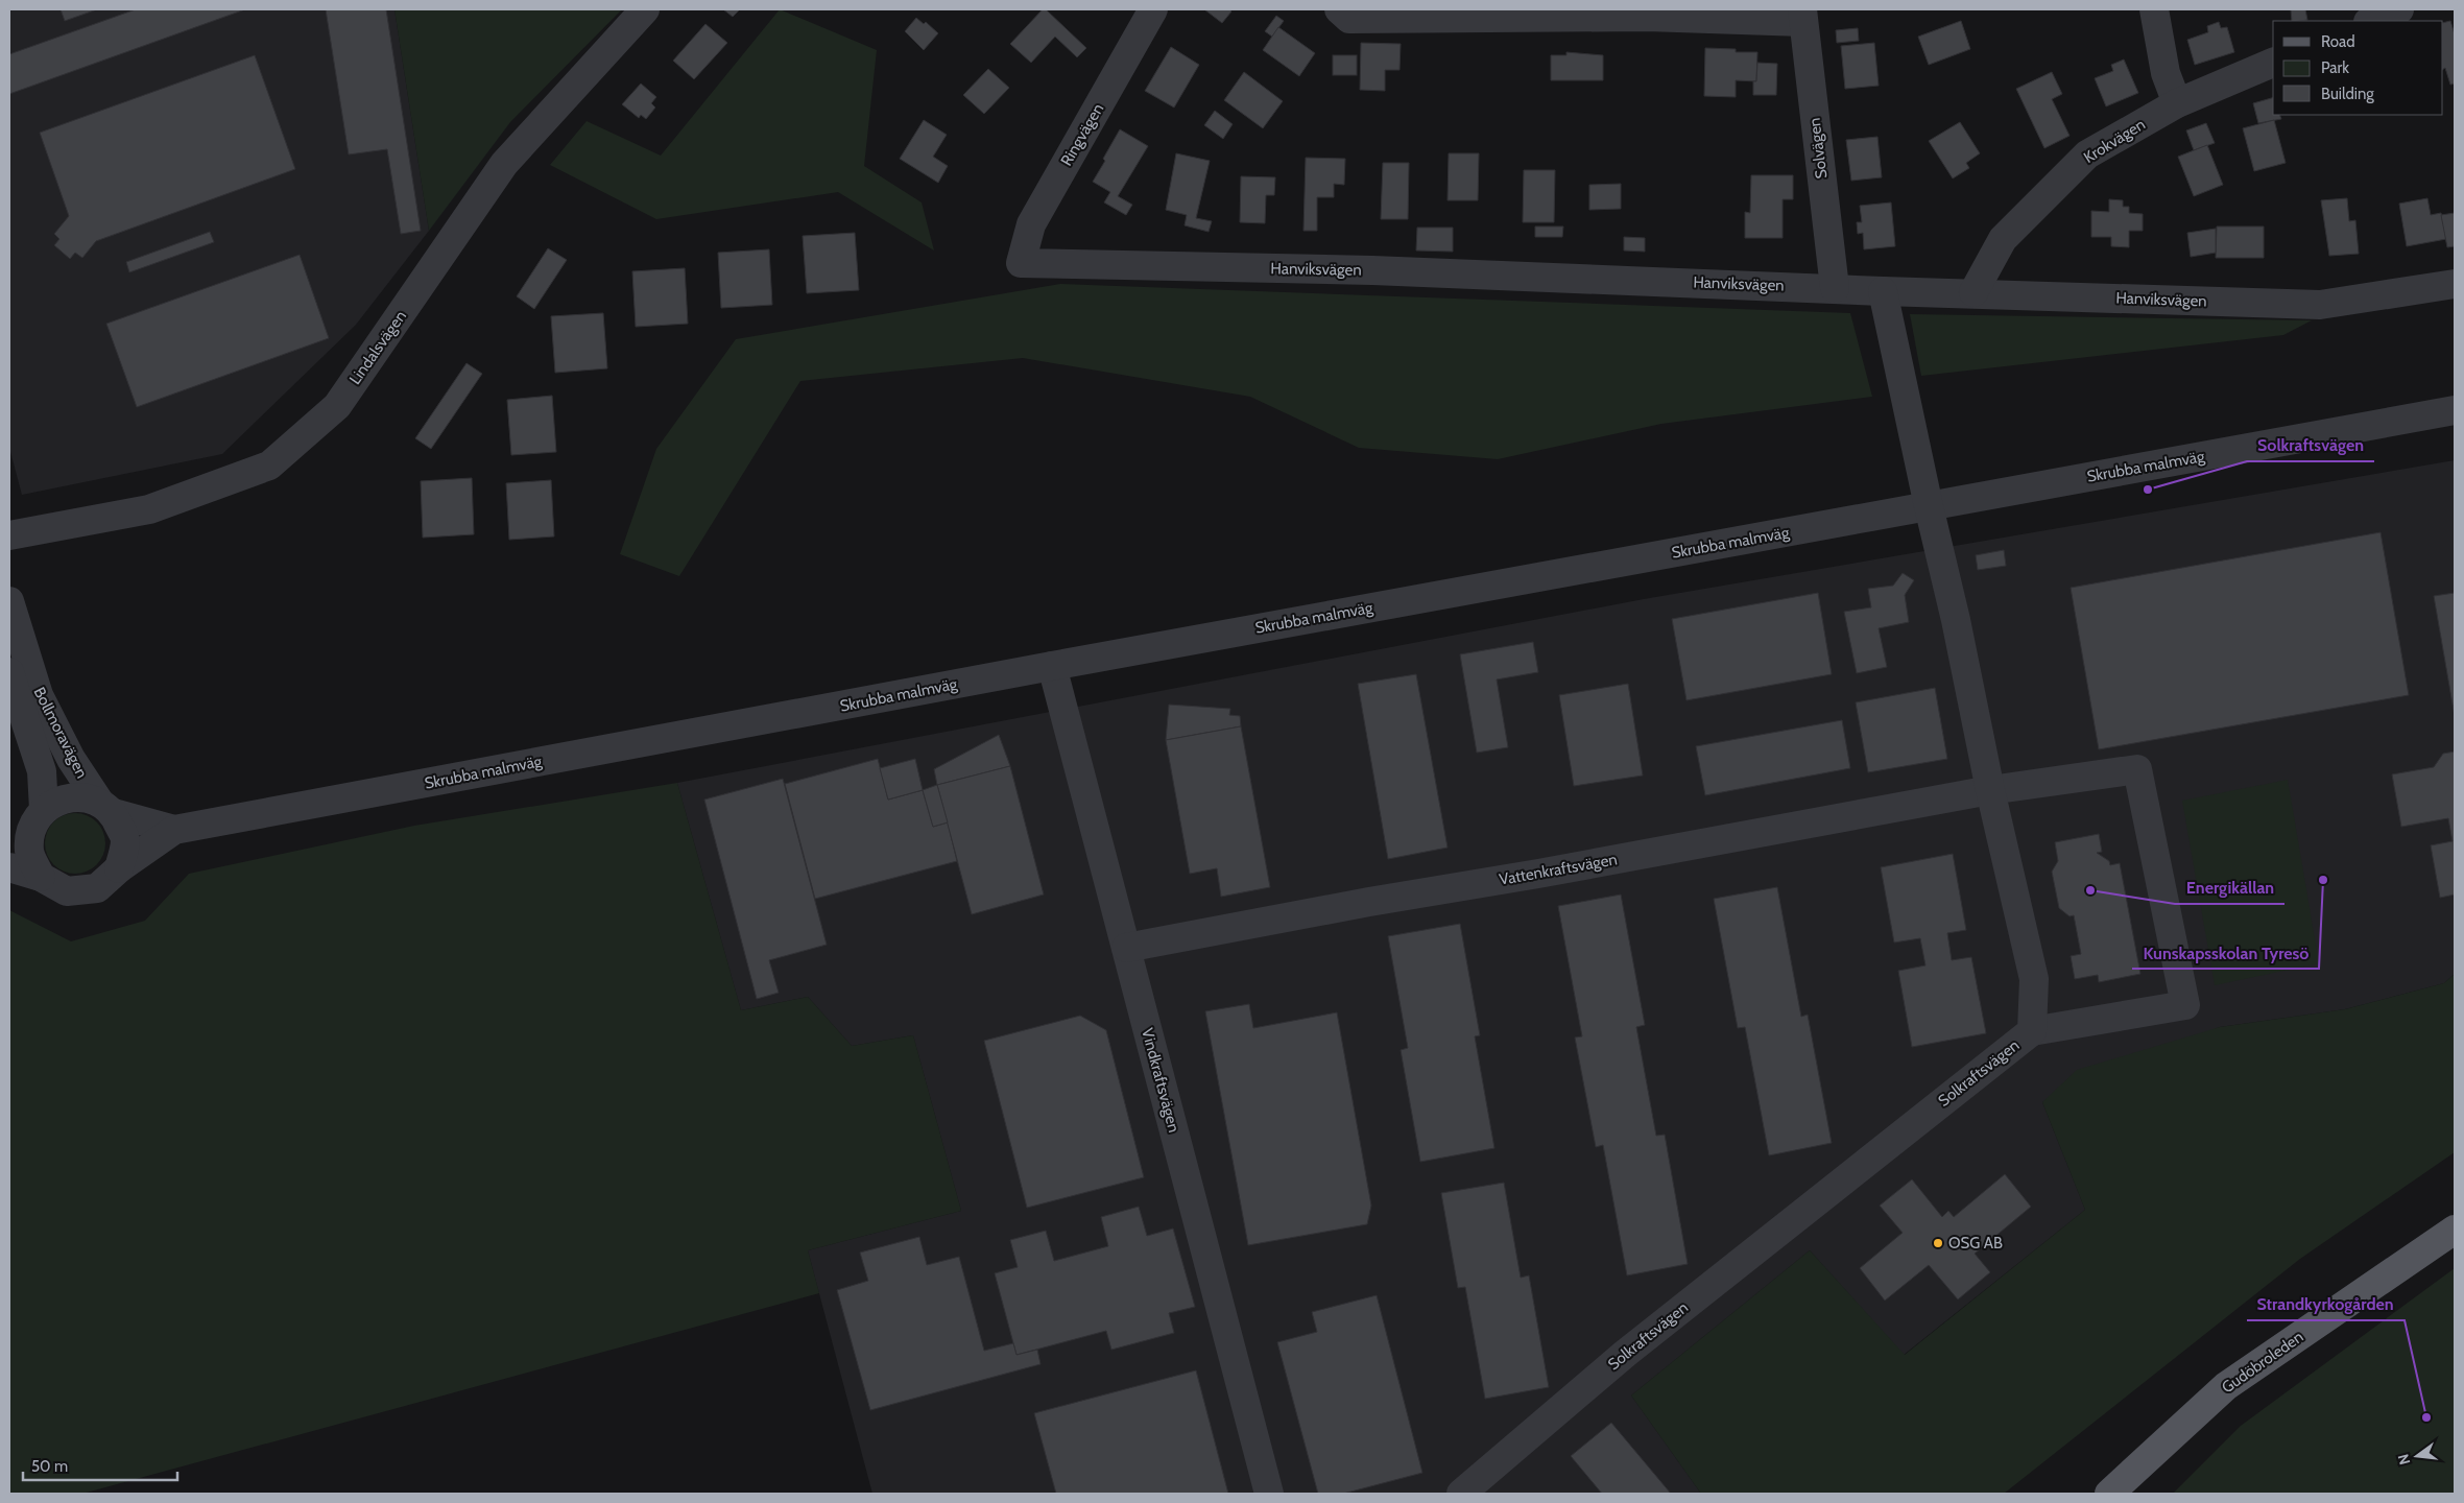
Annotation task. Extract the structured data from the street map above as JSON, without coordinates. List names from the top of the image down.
{
  "streets": {
    "main road": ["Gudöbroleden"],
    "street": [
      "Ringvägen",
      "Krokvägen",
      "Solvägen",
      "Hanviksvägen",
      "Lindalsvägen",
      "Skrubba malmväg",
      "Bollmoravägen",
      "Vattenkraftsvägen",
      "Solkraftsvägen",
      "Vindkraftsvägen"
    ]
  },
  "crossings": [
    ["Ringvägen", "Hanviksvägen"],
    ["Krokvägen", "Hanviksvägen"],
    ["Solvägen", "Hanviksvägen"],
    ["Hanviksvägen", "Solkraftsvägen"],
    ["Skrubba malmväg", "Bollmoravägen"],
    ["Skrubba malmväg", "Solkraftsvägen"],
    ["Skrubba malmväg", "Vindkraftsvägen"],
    ["Vattenkraftsvägen", "Solkraftsvägen"],
    ["Vattenkraftsvägen", "Vindkraftsvägen"]
  ],
  "places": [
    "Solkraftsvägen",
    "Kunskapsskolan Tyresö",
    "Energikällan",
    "OSG AB",
    "Strandkyrkogården"
  ],
  "legend": ["Road", "Park", "Building"],
  "scale_bar": "50 m",
  "north": "left"
}
